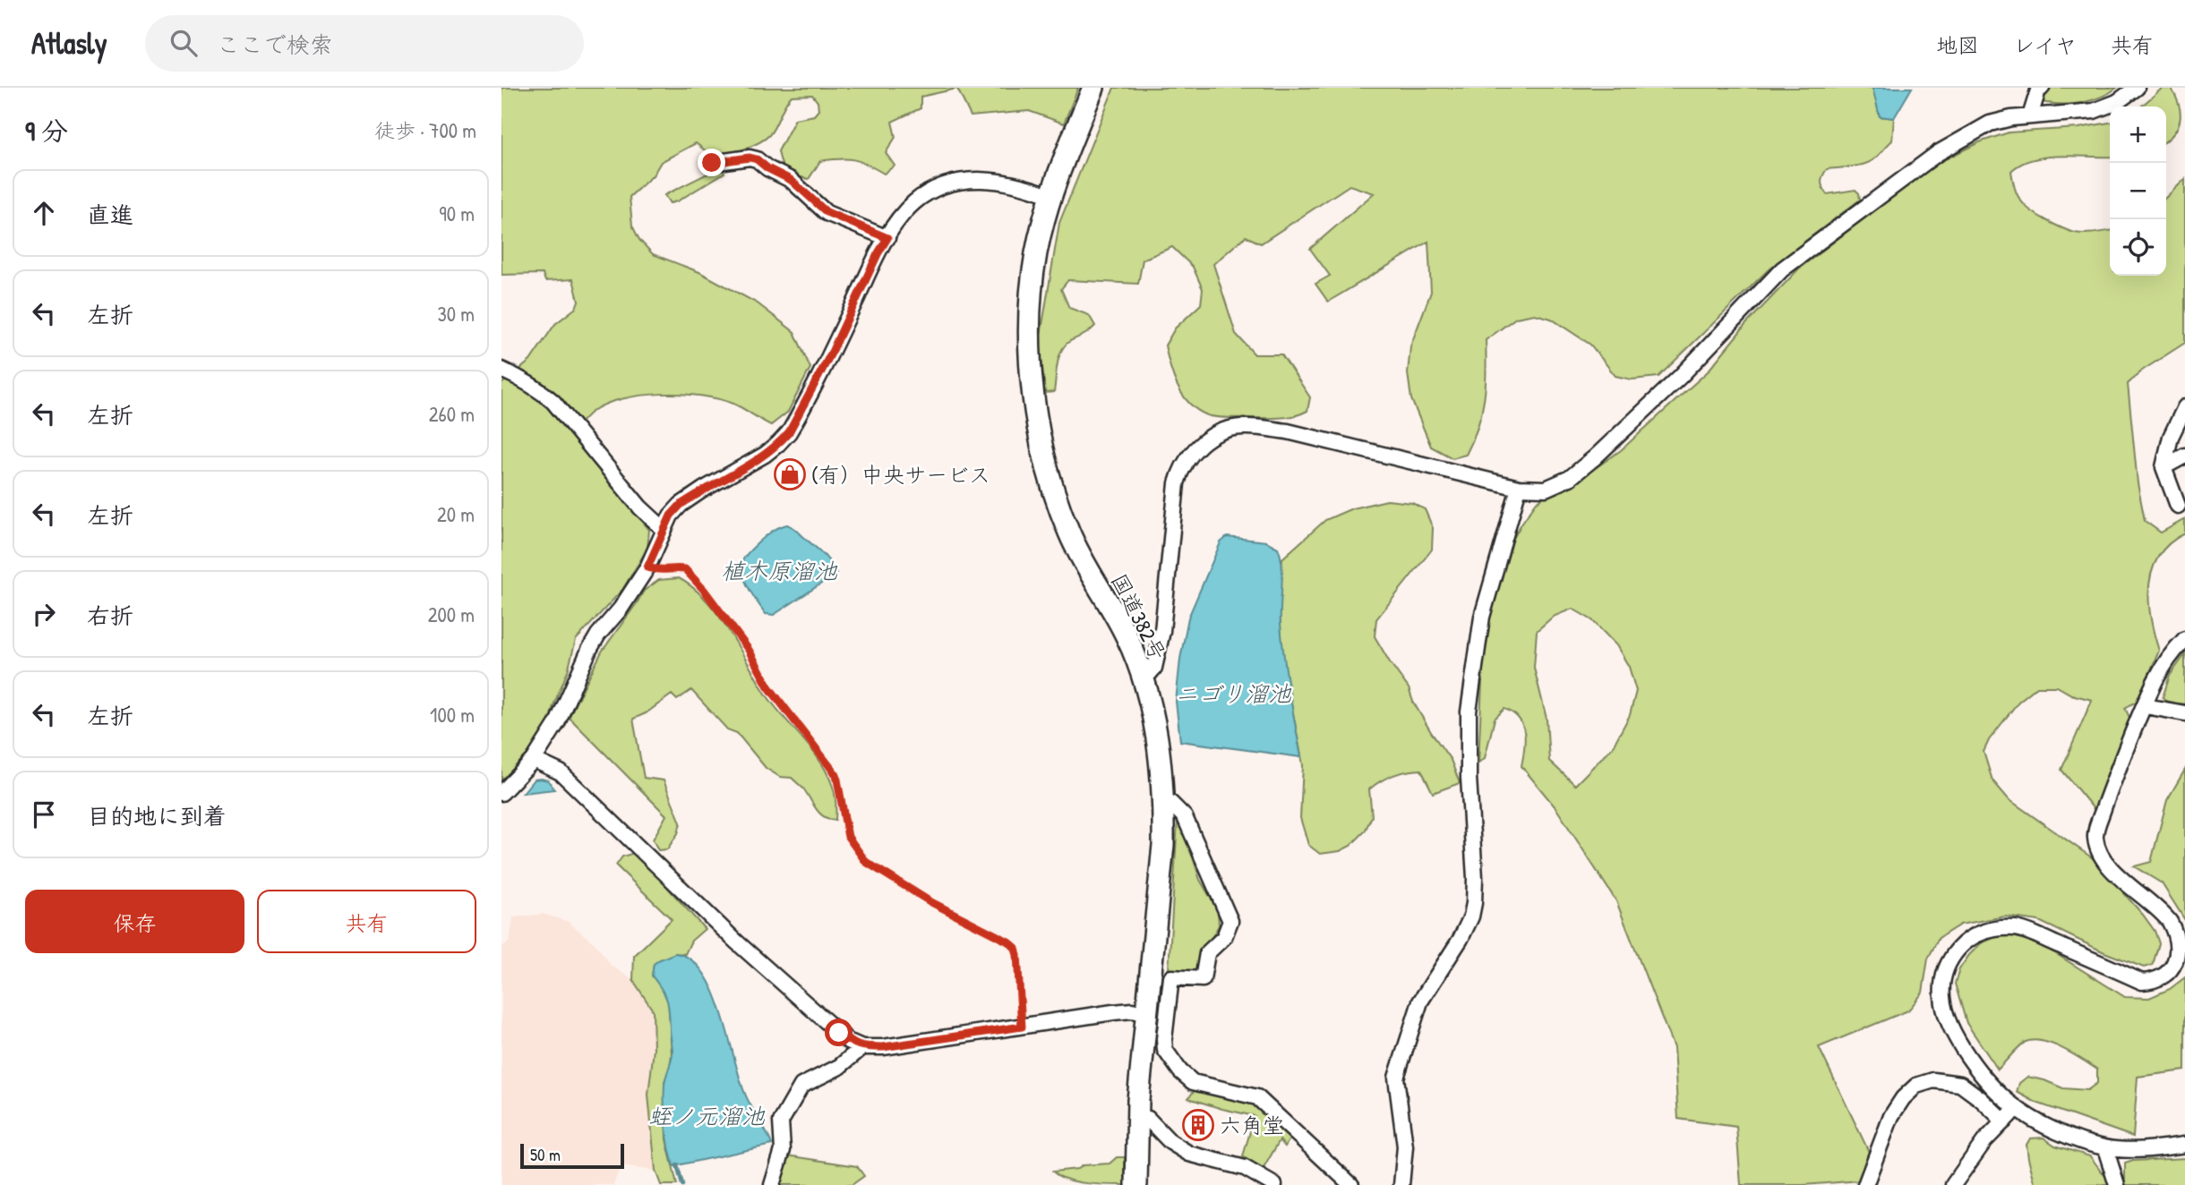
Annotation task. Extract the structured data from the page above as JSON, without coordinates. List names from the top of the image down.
{
  "streets": {
    "highway": ["国道382号"]
  },
  "water": ["植木原溜池", "ニゴリ溜池", "蛭ノ元溜池"],
  "places": {
    "shop": ["(有）中央サービス"],
    "building": ["六角堂"]
  },
  "scale_bar": "50 m",
  "page": {
    "header": "Atlasly",
    "search": "ここで検索",
    "nav": ["地図", "レイヤ", "共有"],
    "heading": ["9 分", "徒歩 · 700 m"],
    "map_buttons": ["+", "−"],
    "list": [
      ["直進", "90 m"],
      ["左折", "30 m"],
      ["左折", "260 m"],
      ["左折", "20 m"],
      ["右折", "200 m"],
      ["左折", "100 m"],
      "目的地に到着"
    ],
    "buttons": ["保存", "共有"],
    "scale": "50 m"
  }
}
